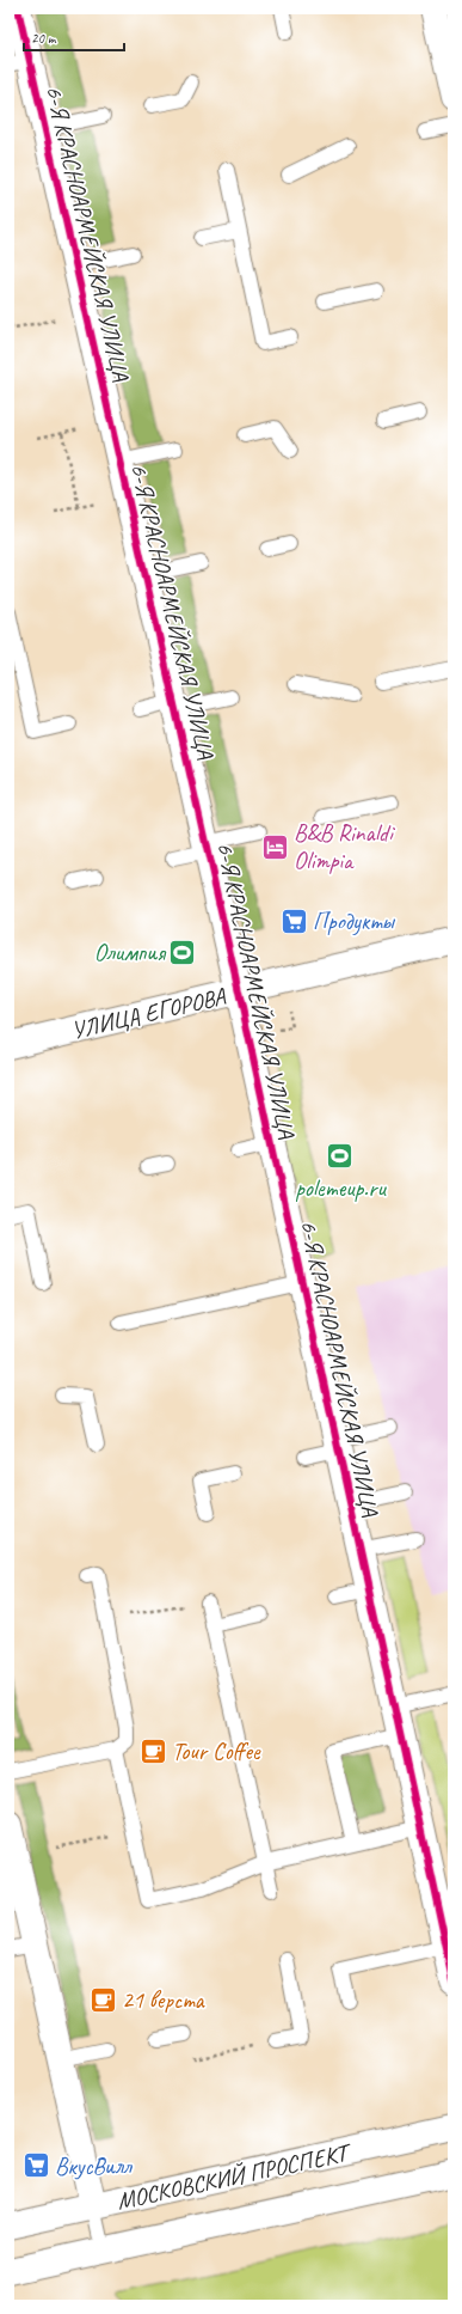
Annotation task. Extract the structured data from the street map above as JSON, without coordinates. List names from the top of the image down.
{
  "streets": {
    "street": ["6-Я КРАСНОАРМЕЙСКАЯ УЛИЦА", "УЛИЦА ЕГОРОВА", "МОСКОВСКИЙ ПРОСПЕКТ"]
  },
  "crossings": [
    ["6-Я КРАСНОАРМЕЙСКАЯ УЛИЦА", "УЛИЦА ЕГОРОВА"]
  ],
  "places": {
    "hotel": ["B&B Rinaldi Olimpia"],
    "supermarket": ["Продукты", "ВкусВилл"],
    "sports": ["Олимпия", "polemeup.ru"],
    "cafe": ["Tour Coffee", "21 верста"]
  },
  "scale_bar": "20 m"
}
